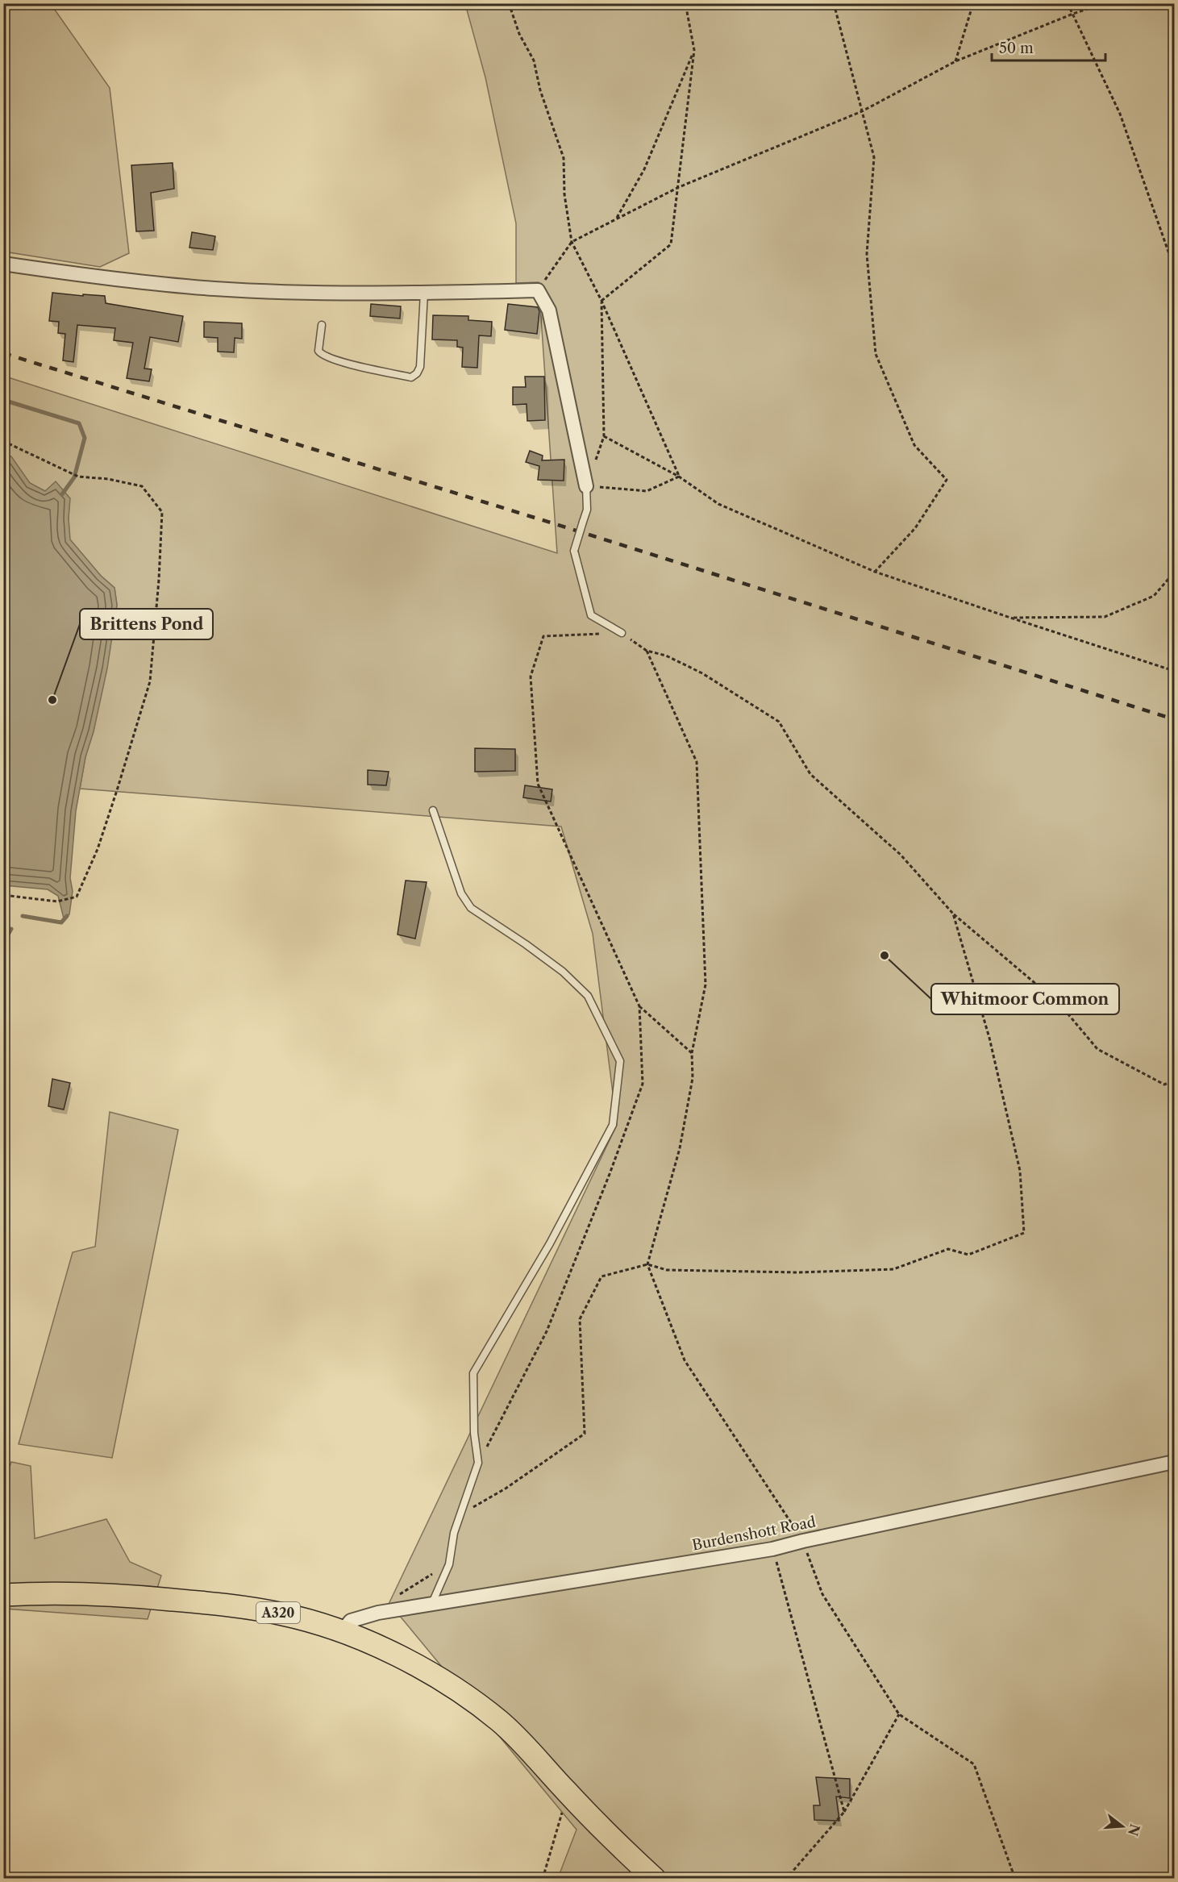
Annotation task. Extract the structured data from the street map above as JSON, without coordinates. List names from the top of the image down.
{
  "streets": {
    "main road": ["A320"],
    "street": ["Burdenshott Road"]
  },
  "crossings": [
    ["Burdenshott Road", "A320"]
  ],
  "places": ["Brittens Pond", "Whitmoor Common"],
  "scale_bar": "50 m",
  "north": "right"
}
